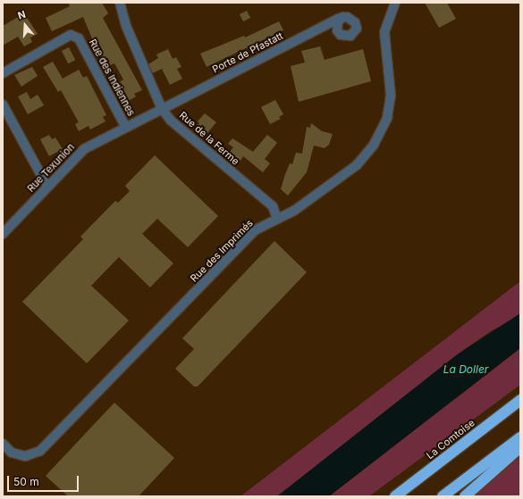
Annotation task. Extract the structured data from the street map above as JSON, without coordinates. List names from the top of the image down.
{
  "streets": {
    "highway": ["La Comtoise"],
    "street": [
      "Porte de Pfastatt",
      "Rue des Indiennes",
      "Rue de la Ferme",
      "Rue Texunion",
      "Rue des Imprimés"
    ]
  },
  "crossings": [
    ["Porte de Pfastatt", "Rue de la Ferme"],
    ["Porte de Pfastatt", "Rue Texunion"],
    ["Rue des Indiennes", "Rue Texunion"],
    ["Rue de la Ferme", "Rue Texunion"],
    ["Rue de la Ferme", "Rue des Imprimés"]
  ],
  "water": ["La Doller"],
  "scale_bar": "50 m",
  "north": "top"
}
